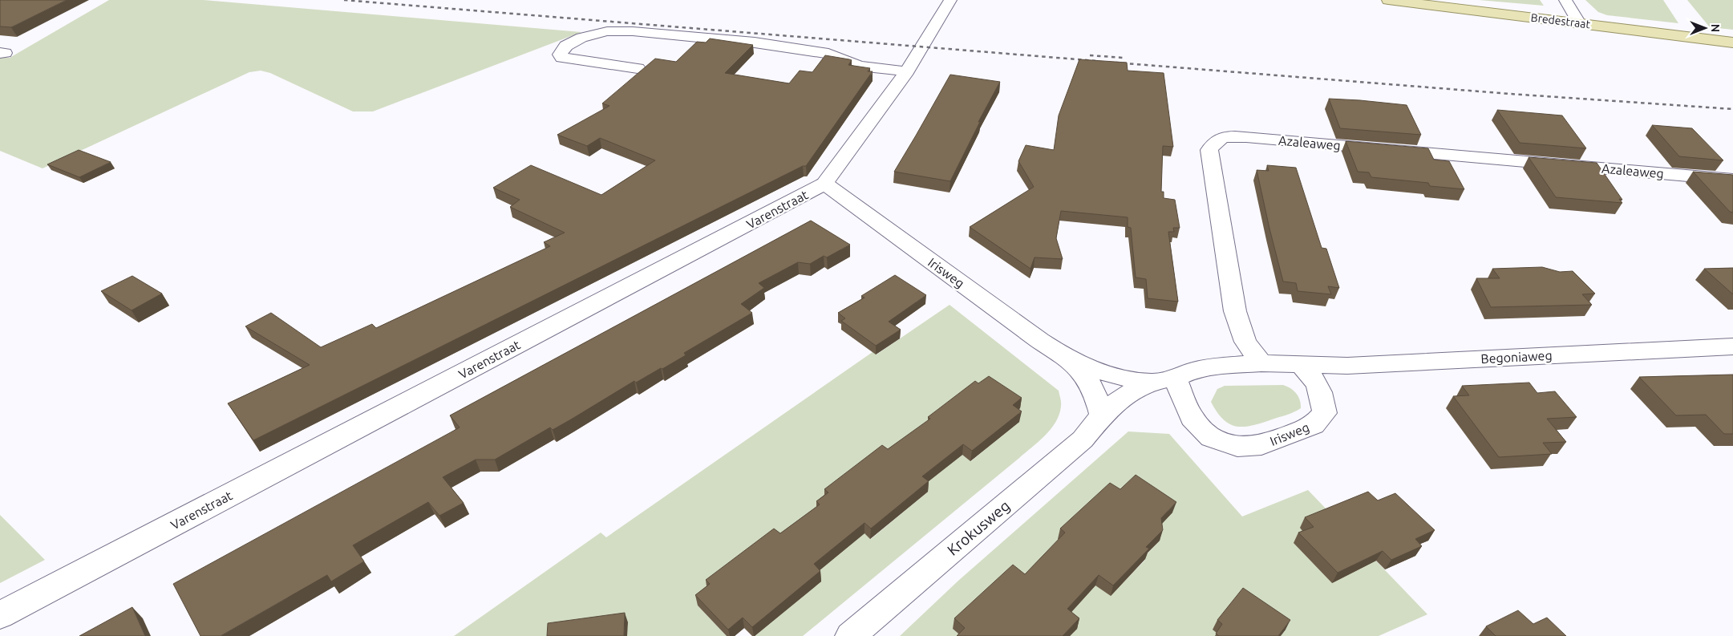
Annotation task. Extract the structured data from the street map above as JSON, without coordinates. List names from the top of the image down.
{
  "streets": {
    "main road": ["Bredestraat"],
    "street": [
      "Azaleaweg",
      "Varenstraat",
      "Irisweg",
      "Begoniaweg",
      "Krokusweg"
    ]
  },
  "crossings": [
    ["Azaleaweg", "Irisweg"],
    ["Varenstraat", "Irisweg"],
    ["Irisweg", "Begoniaweg"],
    ["Irisweg", "Krokusweg"]
  ],
  "north": "right"
}
